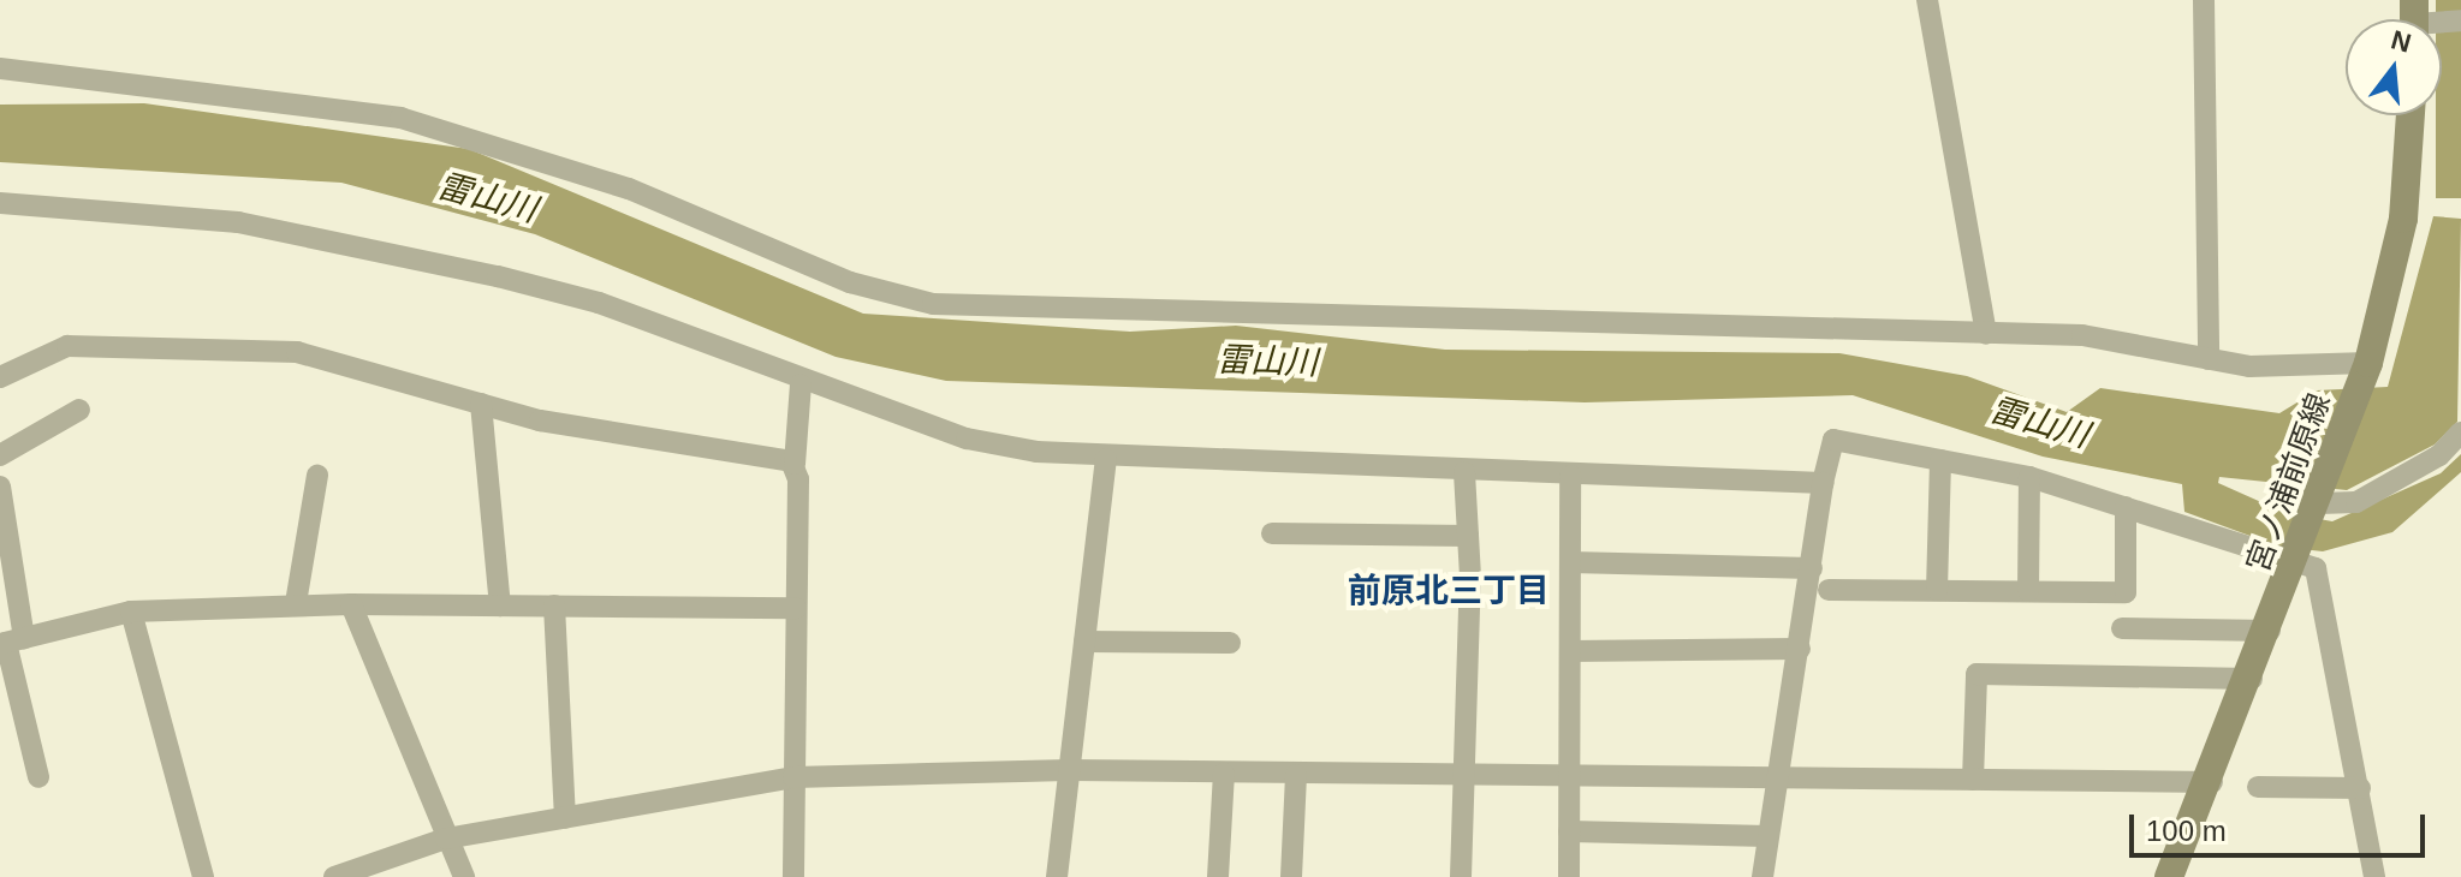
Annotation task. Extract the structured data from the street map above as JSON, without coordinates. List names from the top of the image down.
{
  "streets": {
    "main road": ["宮ノ浦前原線"]
  },
  "districts": ["前原北三丁目"],
  "water": ["雷山川"],
  "scale_bar": "100 m",
  "north": "top"
}
